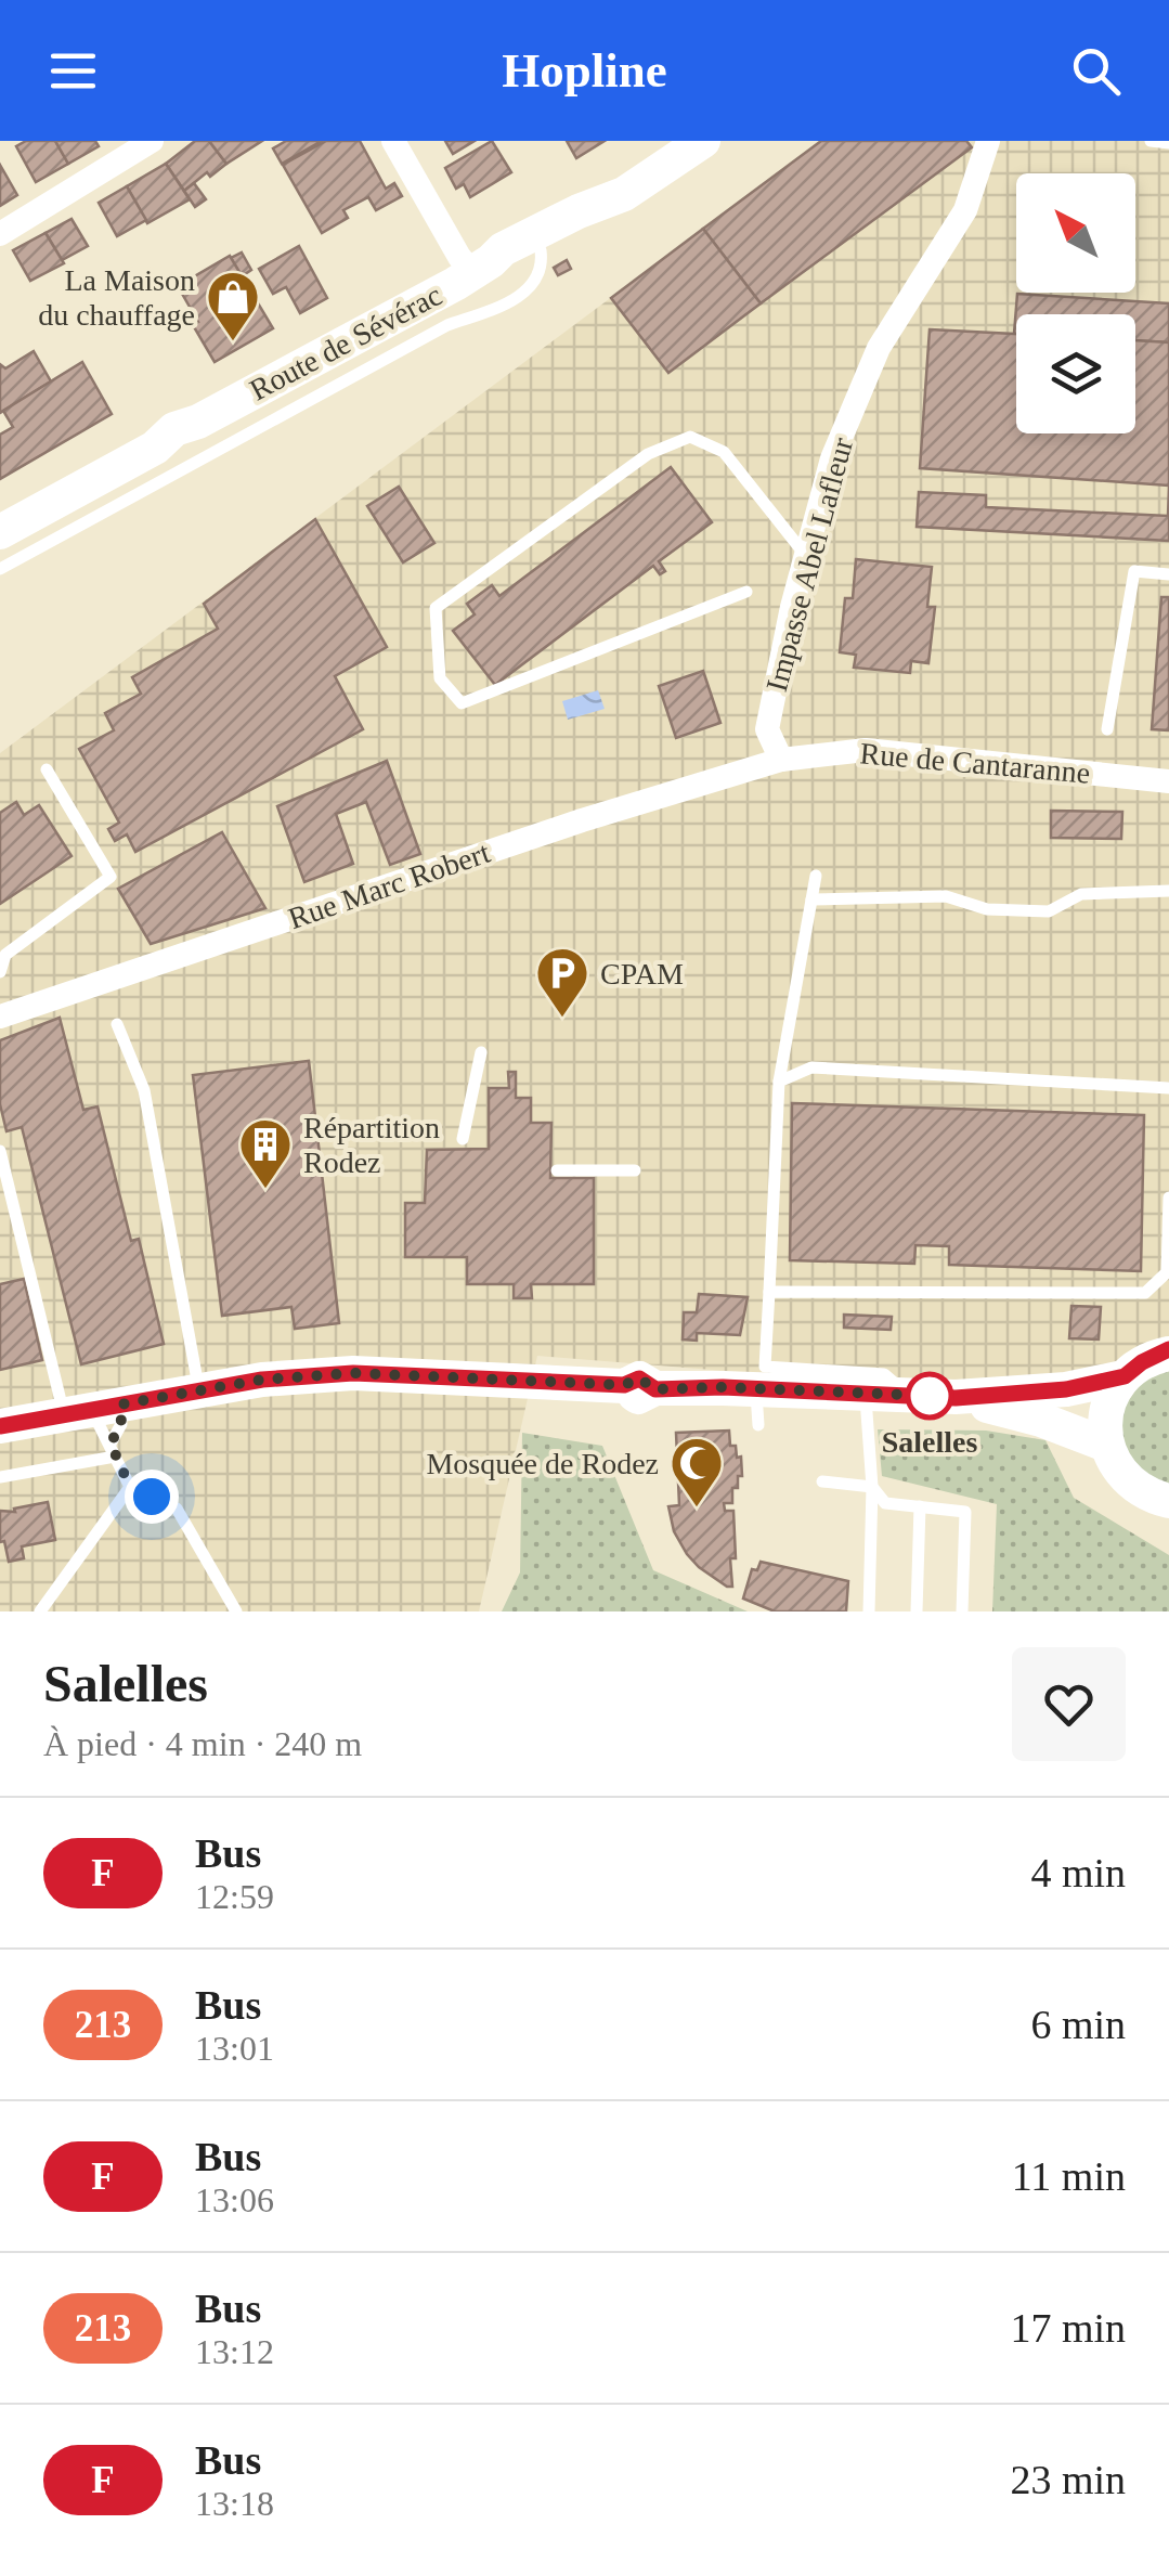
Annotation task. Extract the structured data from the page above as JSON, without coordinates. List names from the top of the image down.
{
  "streets": {
    "main road": ["Route de Sévérac"],
    "street": ["Impasse Abel Lafleur", "Rue de Cantaranne", "Rue Marc Robert"]
  },
  "crossings": [
    ["Impasse Abel Lafleur", "Rue de Cantaranne"],
    ["Impasse Abel Lafleur", "Rue Marc Robert"],
    ["Rue de Cantaranne", "Rue Marc Robert"]
  ],
  "places": {
    "shop": ["La Maison du chauffage"],
    "parking": ["CPAM"],
    "building": ["Répartition Rodez"],
    "other": ["Salelles"],
    "mosque": ["Mosquée de Rodez"]
  },
  "lines": ["bus line F"],
  "north": "top left",
  "page": {
    "header": "Hopline",
    "heading": ["Salelles", "À pied · 4 min · 240 m"],
    "list": [
      {
        "mark": "F",
        "name": "Bus",
        "note": "12:59",
        "value": "4 min"
      },
      {
        "mark": "213",
        "name": "Bus",
        "note": "13:01",
        "value": "6 min"
      },
      {
        "mark": "F",
        "name": "Bus",
        "note": "13:06",
        "value": "11 min"
      },
      {
        "mark": "213",
        "name": "Bus",
        "note": "13:12",
        "value": "17 min"
      },
      {
        "mark": "F",
        "name": "Bus",
        "note": "13:18",
        "value": "23 min"
      }
    ]
  }
}
